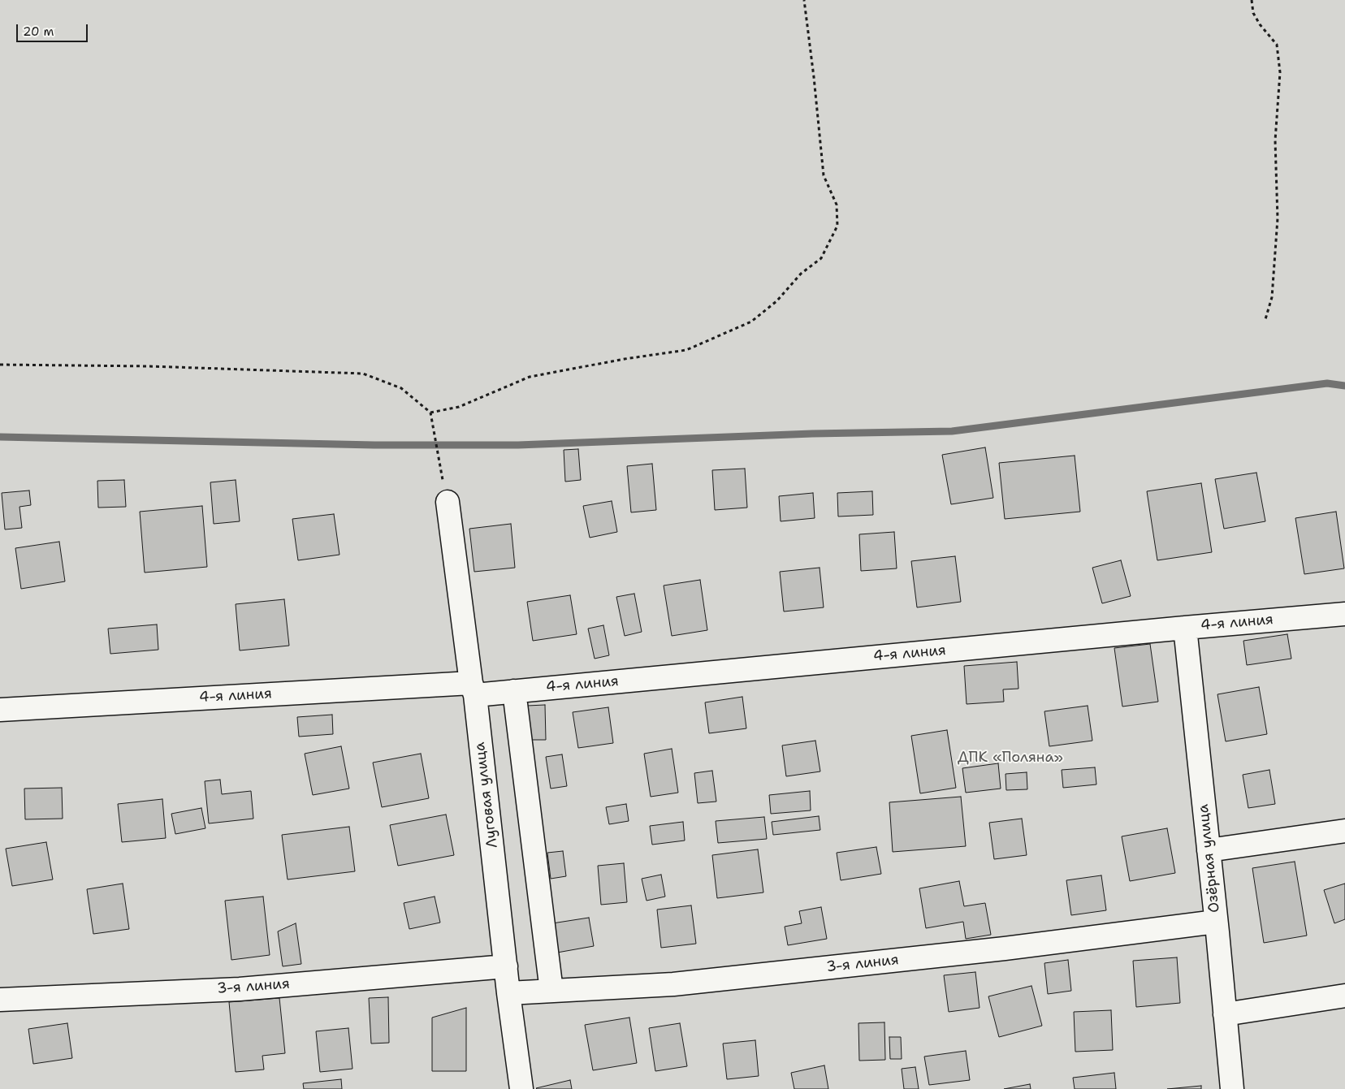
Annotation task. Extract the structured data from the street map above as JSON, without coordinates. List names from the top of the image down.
{
  "streets": {
    "street": [
      "4-я линия",
      "Луговая улица",
      "Озёрная улица",
      "3-я линия"
    ]
  },
  "crossings": [
    ["4-я линия", "Луговая улица"],
    ["4-я линия", "Озёрная улица"],
    ["Луговая улица", "3-я линия"],
    ["Озёрная улица", "3-я линия"]
  ],
  "parks": ["ДПК «Поляна»"],
  "scale_bar": "20 m"
}
